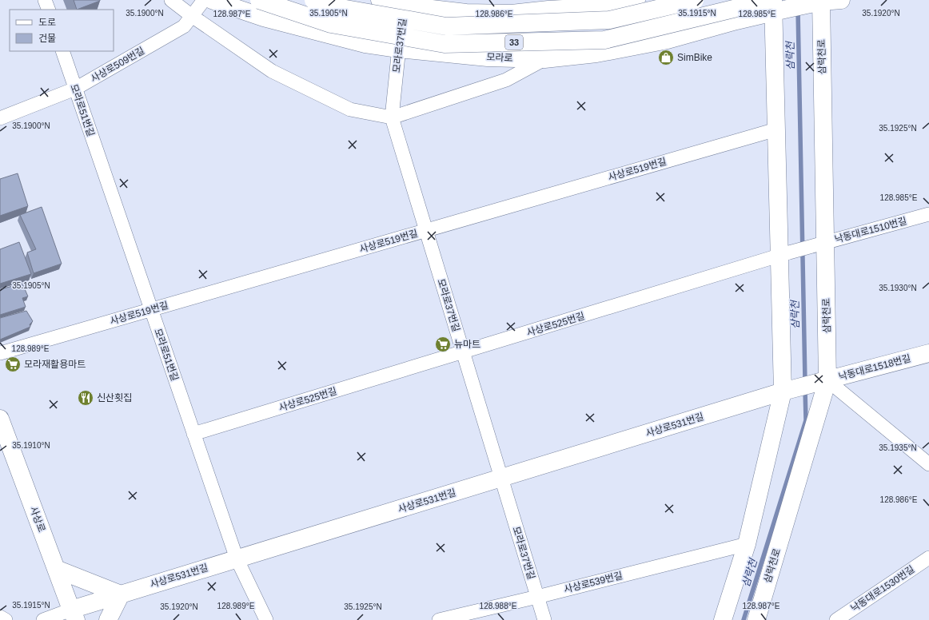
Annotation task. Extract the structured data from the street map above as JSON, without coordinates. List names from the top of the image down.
{
  "streets": {
    "main road": [
      "33",
      "삼락천로",
      "모라로",
      "낙동대로1518번길",
      "사상로531번길",
      "사상로"
    ],
    "street": [
      "모라로37번길",
      "사상로509번길",
      "모라로51번길",
      "사상로519번길",
      "낙동대로1510번길",
      "사상로525번길",
      "사상로539번길",
      "낙동대로1530번길"
    ]
  },
  "crossings": [
    ["모라로37번길", "모라로"],
    ["모라로37번길", "사상로519번길"],
    ["모라로37번길", "사상로525번길"],
    ["모라로37번길", "사상로531번길"],
    ["모라로37번길", "사상로539번길"],
    ["삼락천로", "낙동대로1510번길"],
    ["삼락천로", "낙동대로1518번길"],
    ["사상로509번길", "모라로51번길"],
    ["모라로51번길", "사상로519번길"],
    ["모라로51번길", "사상로525번길"],
    ["모라로51번길", "사상로531번길"],
    ["낙동대로1510번길", "사상로525번길"],
    ["낙동대로1518번길", "사상로531번길"],
    ["사상로531번길", "사상로"]
  ],
  "water": ["삼락천"],
  "places": {
    "shop": ["SimBike"],
    "supermarket": ["뉴마트", "모라재활용마트"],
    "restaurant": ["신산횟집"]
  },
  "legend": ["도로", "건물"],
  "coordinates": [
    "35.1900°N",
    "35.1905°N",
    "35.1915°N",
    "35.1920°N",
    "128.986°E",
    "128.985°E",
    "128.987°E",
    "35.1925°N",
    "35.1930°N",
    "128.989°E",
    "35.1910°N",
    "35.1935°N",
    "128.988°E"
  ]
}
